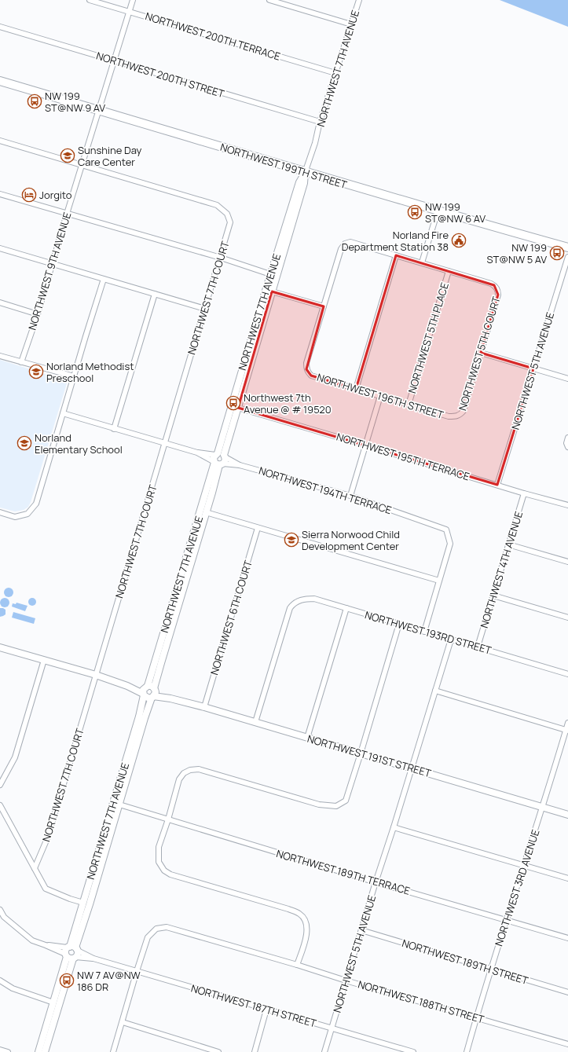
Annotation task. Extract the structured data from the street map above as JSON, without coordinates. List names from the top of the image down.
{
  "streets": {
    "main road": ["NORTHWEST 199TH STREET"],
    "street": [
      "NORTHWEST 200TH TERRACE",
      "NORTHWEST 7TH AVENUE",
      "NORTHWEST 200TH STREET",
      "NORTHWEST 9TH AVENUE",
      "NORTHWEST 7TH COURT",
      "NORTHWEST 5TH PLACE",
      "NORTHWEST 5TH COURT",
      "NORTHWEST 5TH AVENUE",
      "NORTHWEST 196TH STREET",
      "NORTHWEST 195TH TERRACE",
      "NORTHWEST 194TH TERRACE",
      "NORTHWEST 4TH AVENUE",
      "NORTHWEST 6TH COURT",
      "NORTHWEST 193RD STREET",
      "NORTHWEST 191ST STREET",
      "NORTHWEST 189TH TERRACE",
      "NORTHWEST 3RD AVENUE",
      "NORTHWEST 189TH STREET",
      "NORTHWEST 188TH STREET",
      "NORTHWEST 187TH STREET"
    ]
  },
  "crossings": [
    ["NORTHWEST 200TH TERRACE", "NORTHWEST 7TH AVENUE"],
    ["NORTHWEST 200TH TERRACE", "NORTHWEST 9TH AVENUE"],
    ["NORTHWEST 7TH AVENUE", "NORTHWEST 200TH STREET"],
    ["NORTHWEST 7TH AVENUE", "NORTHWEST 199TH STREET"],
    ["NORTHWEST 7TH AVENUE", "NORTHWEST 195TH TERRACE"],
    ["NORTHWEST 7TH AVENUE", "NORTHWEST 194TH TERRACE"],
    ["NORTHWEST 7TH AVENUE", "NORTHWEST 191ST STREET"],
    ["NORTHWEST 7TH AVENUE", "NORTHWEST 189TH TERRACE"],
    ["NORTHWEST 200TH STREET", "NORTHWEST 9TH AVENUE"],
    ["NORTHWEST 199TH STREET", "NORTHWEST 9TH AVENUE"],
    ["NORTHWEST 9TH AVENUE", "NORTHWEST 7TH COURT"],
    ["NORTHWEST 7TH COURT", "NORTHWEST 194TH TERRACE"],
    ["NORTHWEST 5TH PLACE", "NORTHWEST 5TH COURT"],
    ["NORTHWEST 5TH PLACE", "NORTHWEST 196TH STREET"],
    ["NORTHWEST 5TH COURT", "NORTHWEST 196TH STREET"],
    ["NORTHWEST 5TH AVENUE", "NORTHWEST 195TH TERRACE"],
    ["NORTHWEST 5TH AVENUE", "NORTHWEST 193RD STREET"],
    ["NORTHWEST 5TH AVENUE", "NORTHWEST 191ST STREET"],
    ["NORTHWEST 5TH AVENUE", "NORTHWEST 189TH TERRACE"],
    ["NORTHWEST 5TH AVENUE", "NORTHWEST 189TH STREET"],
    ["NORTHWEST 5TH AVENUE", "NORTHWEST 188TH STREET"],
    ["NORTHWEST 5TH AVENUE", "NORTHWEST 187TH STREET"],
    ["NORTHWEST 195TH TERRACE", "NORTHWEST 4TH AVENUE"],
    ["NORTHWEST 4TH AVENUE", "NORTHWEST 193RD STREET"],
    ["NORTHWEST 6TH COURT", "NORTHWEST 191ST STREET"],
    ["NORTHWEST 193RD STREET", "NORTHWEST 191ST STREET"],
    ["NORTHWEST 191ST STREET", "NORTHWEST 3RD AVENUE"],
    ["NORTHWEST 189TH TERRACE", "NORTHWEST 3RD AVENUE"],
    ["NORTHWEST 3RD AVENUE", "NORTHWEST 189TH STREET"],
    ["NORTHWEST 3RD AVENUE", "NORTHWEST 188TH STREET"],
    ["NORTHWEST 188TH STREET", "NORTHWEST 187TH STREET"]
  ],
  "places": {
    "bus stop": [
      "NW 199 ST@NW 9 AV",
      "NW 199 ST@NW 6 AV",
      "NW 199 ST@NW 5 AV",
      "Northwest 7th Avenue @ # 19520",
      "NW 7 AV@NW 186 DR"
    ],
    "school or university": [
      "Sunshine Day Care Center",
      "Norland Methodist Preschool",
      "Norland Elementary School",
      "Sierra Norwood Child Development Center"
    ],
    "hotel": ["Jorgito"],
    "public building": ["Norland Fire Department Station 38"]
  }
}
